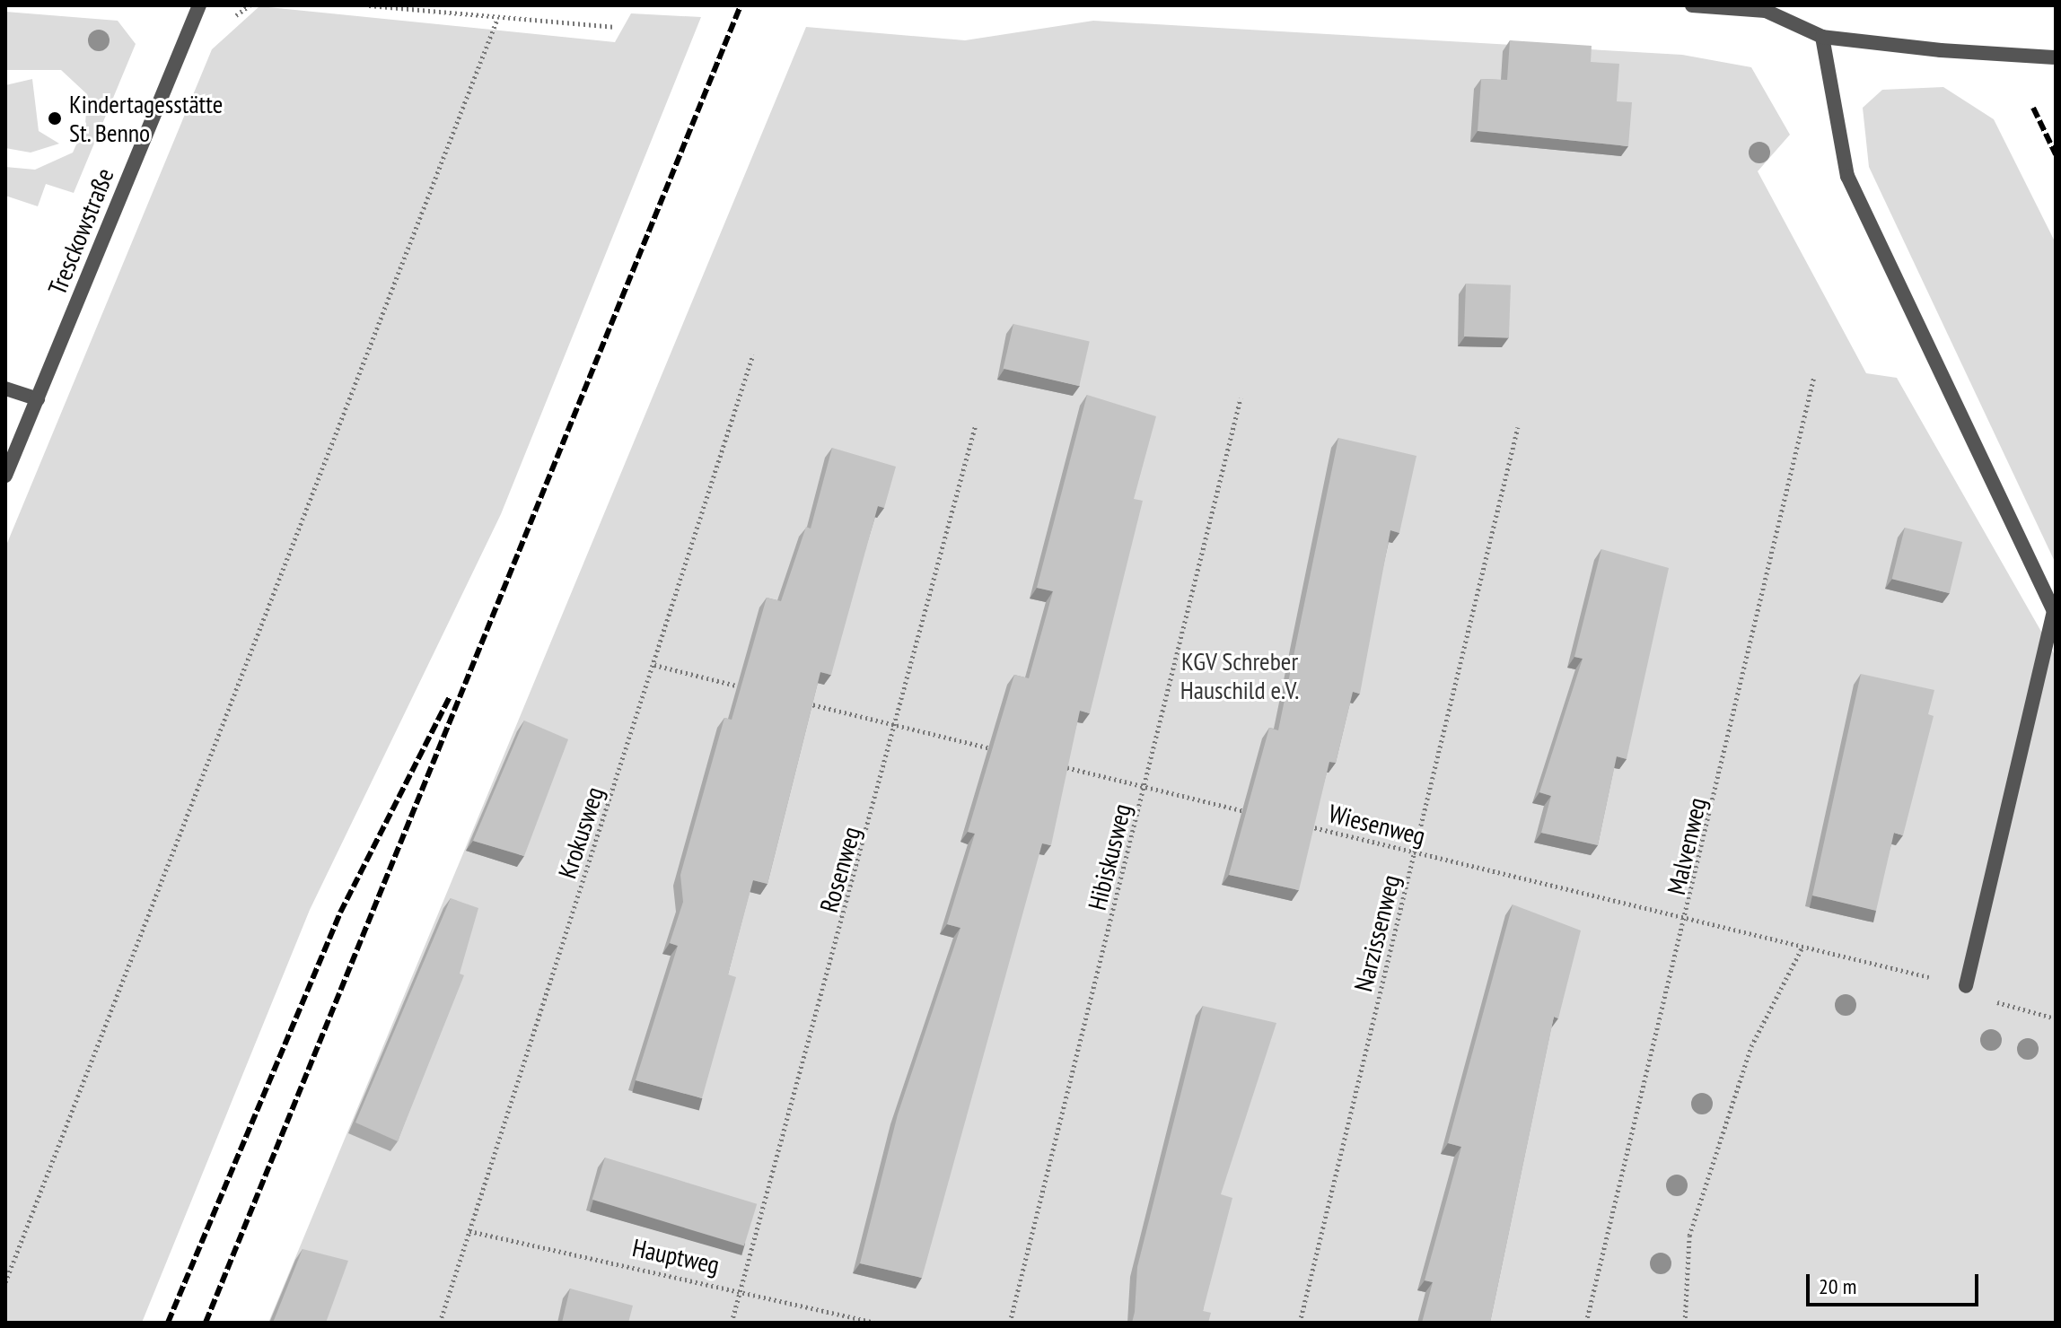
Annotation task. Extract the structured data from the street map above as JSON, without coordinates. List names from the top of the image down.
{
  "streets": {
    "street": ["Tresckowstraße"],
    "path": [
      "Wiesenweg",
      "Krokusweg",
      "Malvenweg",
      "Hibiskusweg",
      "Rosenweg",
      "Narzissenweg",
      "Hauptweg"
    ]
  },
  "crossings": [
    ["Wiesenweg", "Malvenweg"],
    ["Wiesenweg", "Narzissenweg"],
    ["Krokusweg", "Hauptweg"],
    ["Rosenweg", "Hauptweg"]
  ],
  "parks": ["KGV Schreber Hauschild e.V."],
  "places": ["Kindertagesstätte St. Benno"],
  "scale_bar": "20 m"
}
